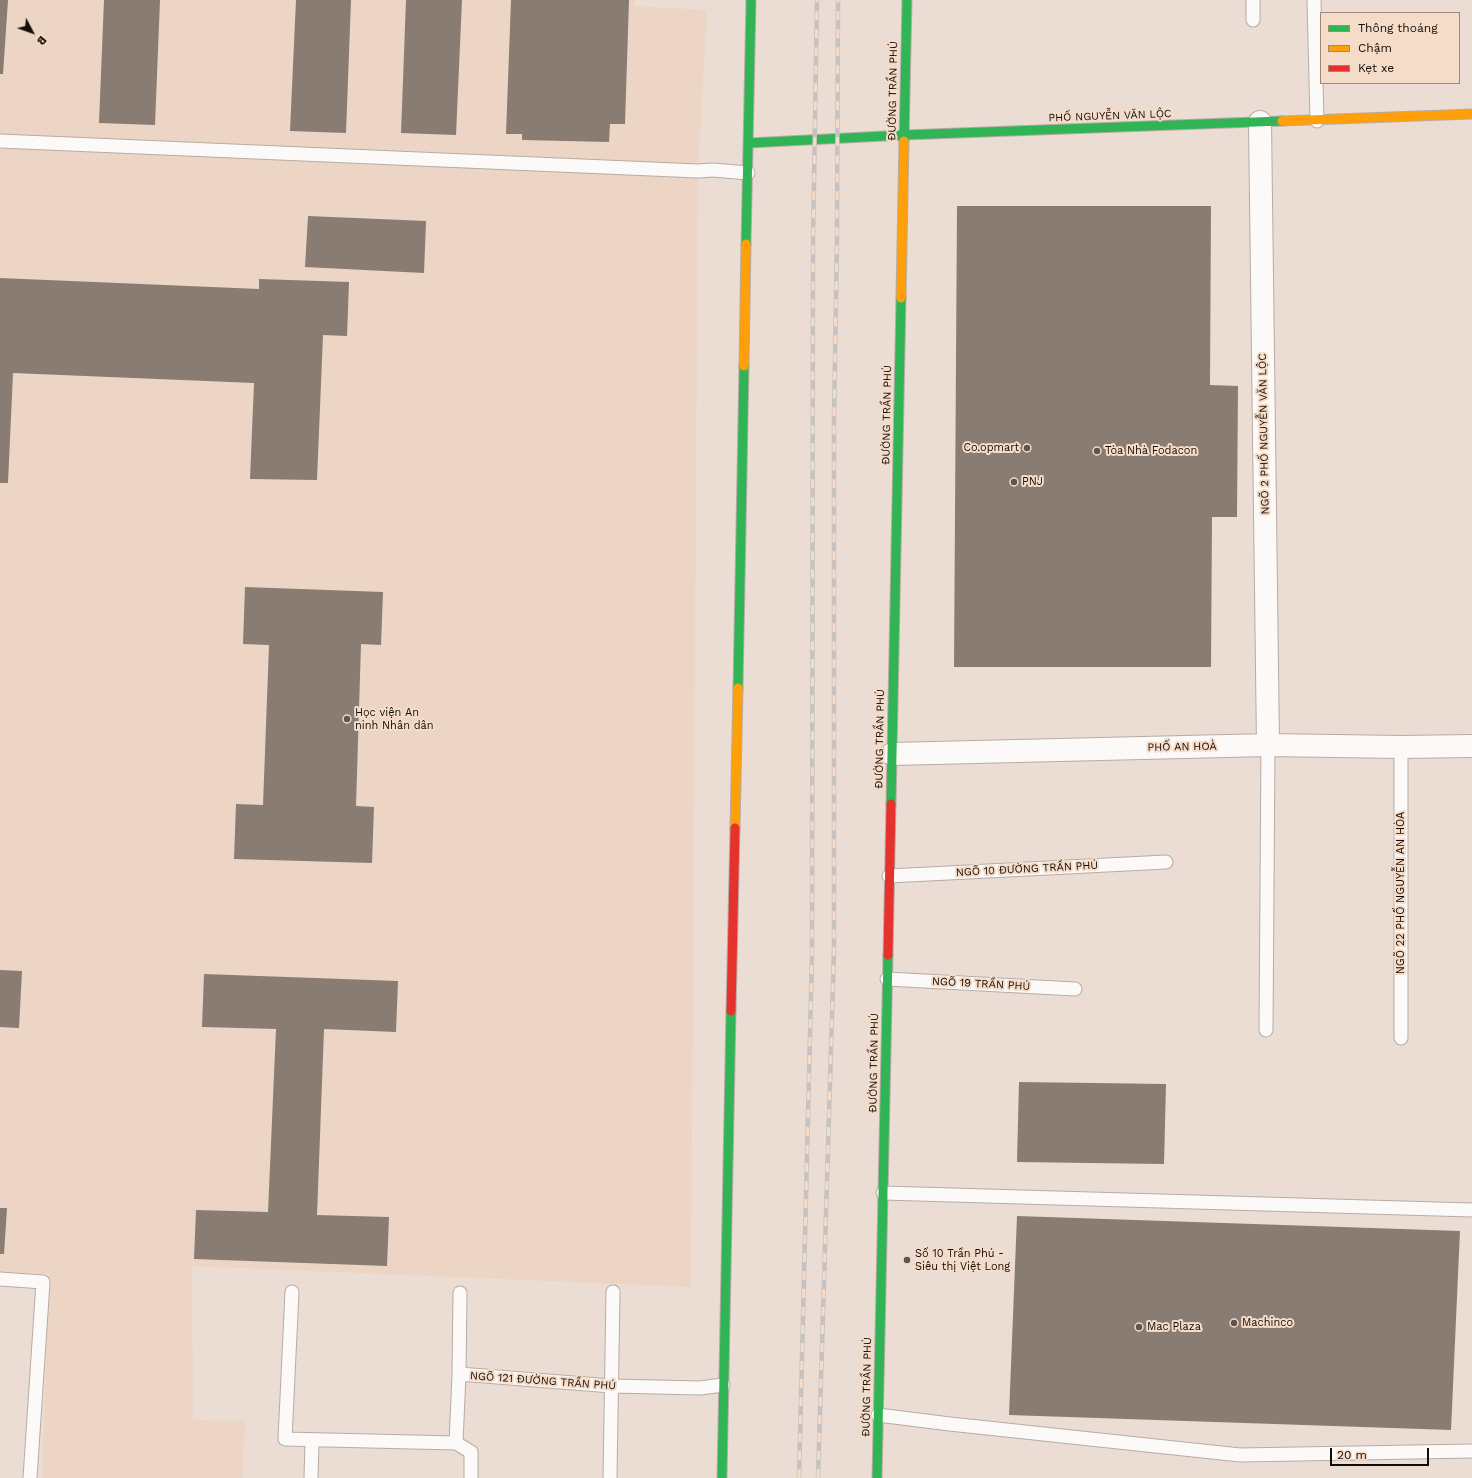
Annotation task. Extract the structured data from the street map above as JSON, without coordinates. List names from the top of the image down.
{
  "streets": {
    "main road": ["ĐƯỜNG TRẦN PHÚ", "PHỐ NGUYỄN VĂN LỘC"],
    "street": ["NGÕ 2 PHỐ NGUYỄN VĂN LỘC", "PHỐ AN HOÀ"],
    "lane": [
      "NGÕ 10 ĐƯỜNG TRẦN PHÚ",
      "NGÕ 22 PHỐ NGUYỄN AN HÒA",
      "NGÕ 19 TRẦN PHÚ",
      "NGÕ 121 ĐƯỜNG TRẦN PHÚ"
    ]
  },
  "crossings": [
    ["ĐƯỜNG TRẦN PHÚ", "PHỐ NGUYỄN VĂN LỘC"],
    ["ĐƯỜNG TRẦN PHÚ", "PHỐ AN HOÀ"],
    ["ĐƯỜNG TRẦN PHÚ", "NGÕ 10 ĐƯỜNG TRẦN PHÚ"],
    ["ĐƯỜNG TRẦN PHÚ", "NGÕ 19 TRẦN PHÚ"],
    ["PHỐ NGUYỄN VĂN LỘC", "NGÕ 2 PHỐ NGUYỄN VĂN LỘC"],
    ["NGÕ 2 PHỐ NGUYỄN VĂN LỘC", "PHỐ AN HOÀ"],
    ["PHỐ AN HOÀ", "NGÕ 22 PHỐ NGUYỄN AN HÒA"]
  ],
  "places": [
    "Co.opmart",
    "Tòa Nhà Fodacon",
    "PNJ",
    "Học viện An ninh Nhân dân",
    "Số 10 Trần Phú - Siêu thị Việt Long",
    "Machinco",
    "Mac Plaza"
  ],
  "legend": ["Thông thoáng", "Chậm", "Kẹt xe"],
  "scale_bar": "20 m",
  "north": "bottom right"
}
